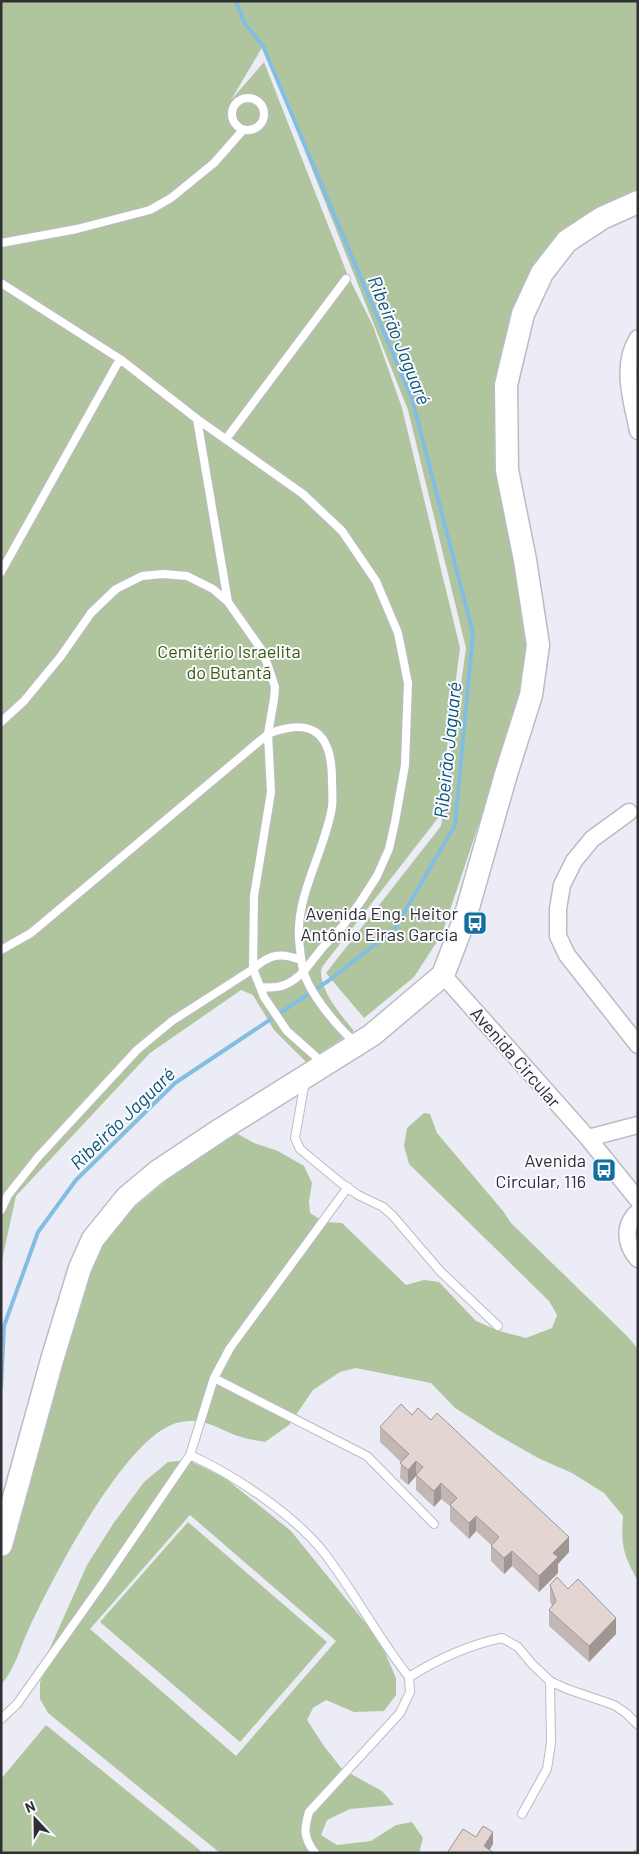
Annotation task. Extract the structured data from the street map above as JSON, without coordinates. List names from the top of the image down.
{
  "streets": {
    "street": ["Avenida Circular"]
  },
  "water": ["Ribeirão Jaguaré"],
  "parks": ["Cemitério Israelita do Butantã"],
  "places": {
    "bus stop": ["Avenida Eng. Heitor Antônio Eiras Garcia", "Avenida Circular, 116"]
  },
  "north": "top"
}
